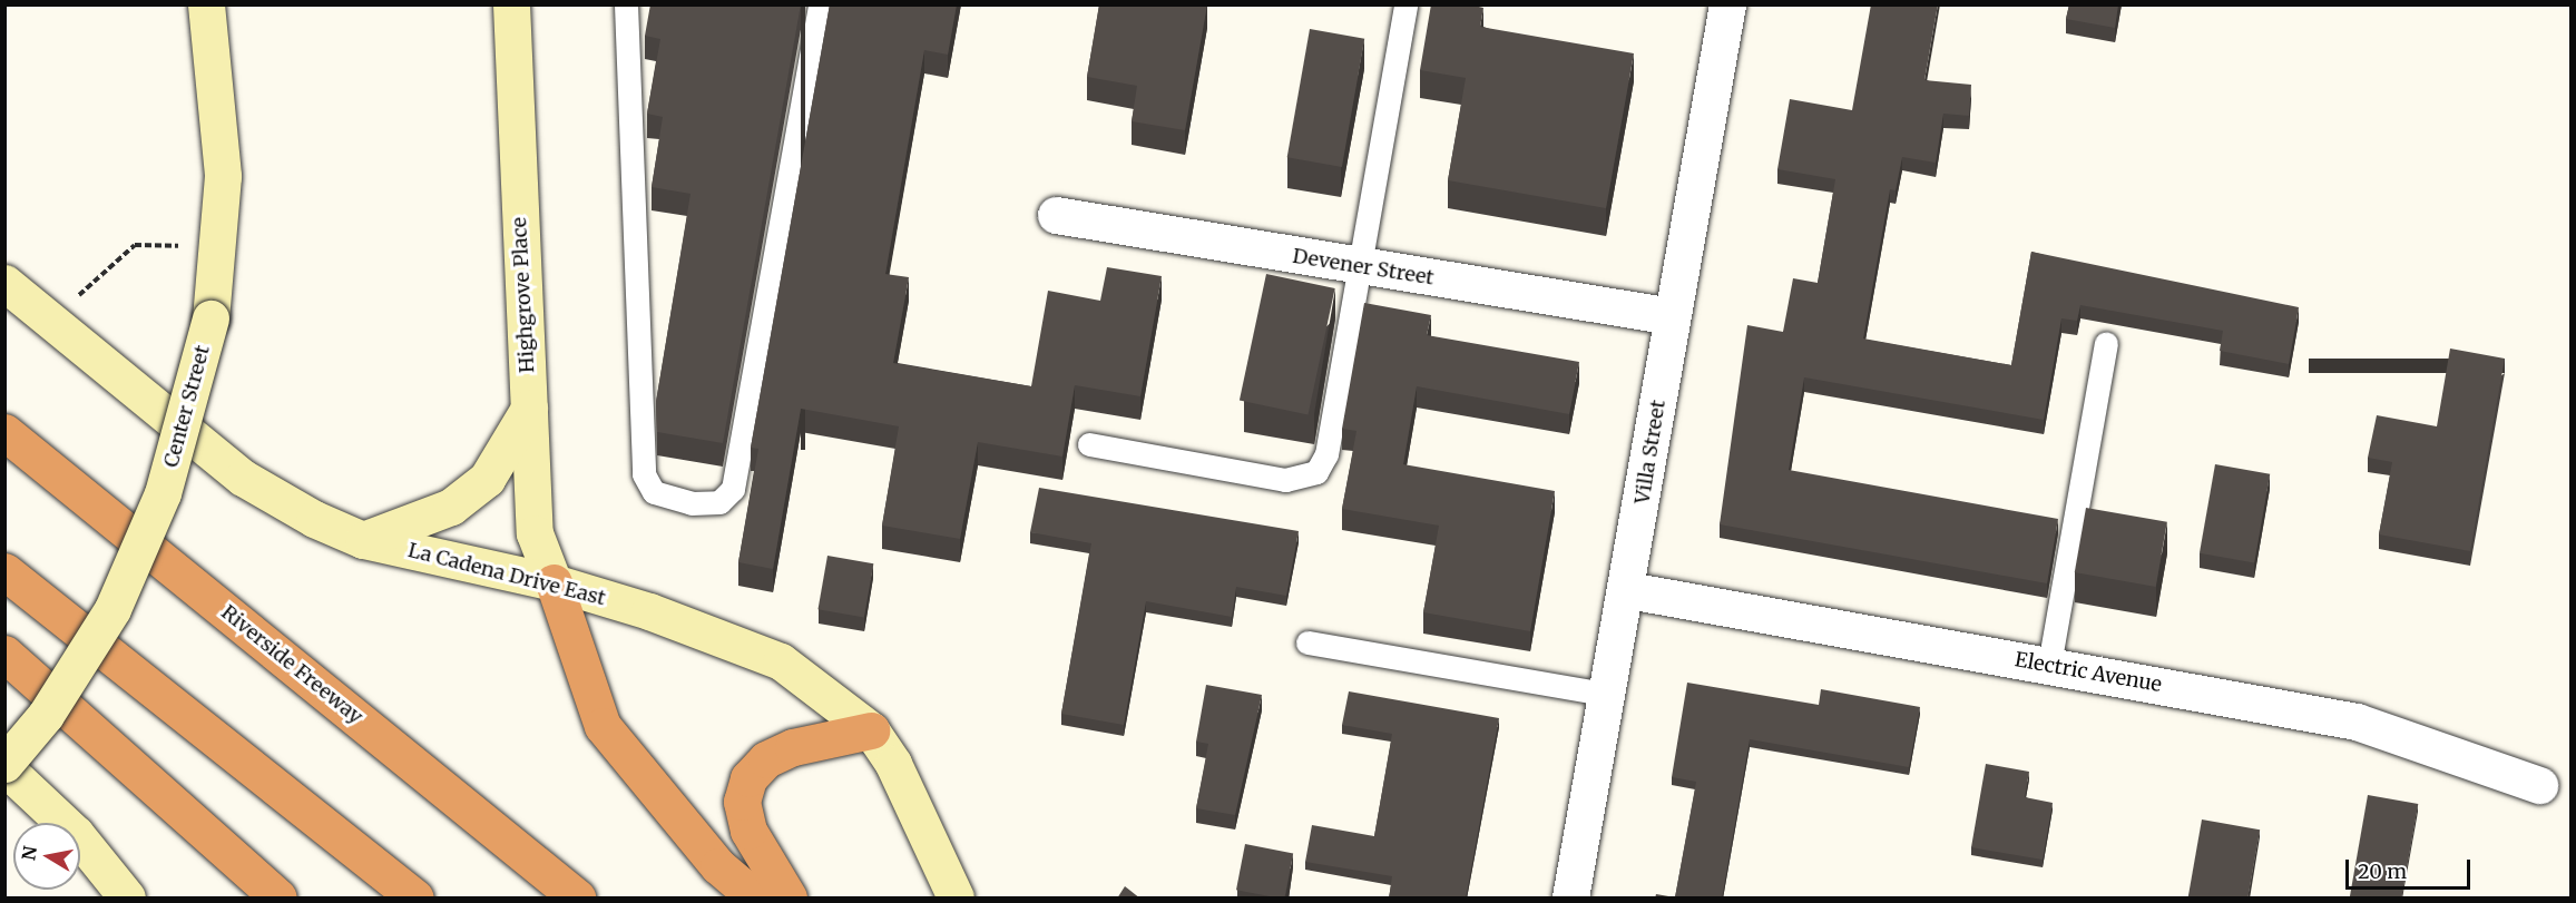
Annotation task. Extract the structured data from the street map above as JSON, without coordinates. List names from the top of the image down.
{
  "streets": {
    "highway": ["Riverside Freeway"],
    "main road": ["Highgrove Place", "Center Street", "La Cadena Drive East"],
    "street": ["Devener Street", "Villa Street", "Electric Avenue"]
  },
  "crossings": [
    ["Devener Street", "Villa Street"],
    ["Highgrove Place", "La Cadena Drive East"],
    ["Villa Street", "Electric Avenue"]
  ],
  "scale_bar": "20 m",
  "north": "left"
}
